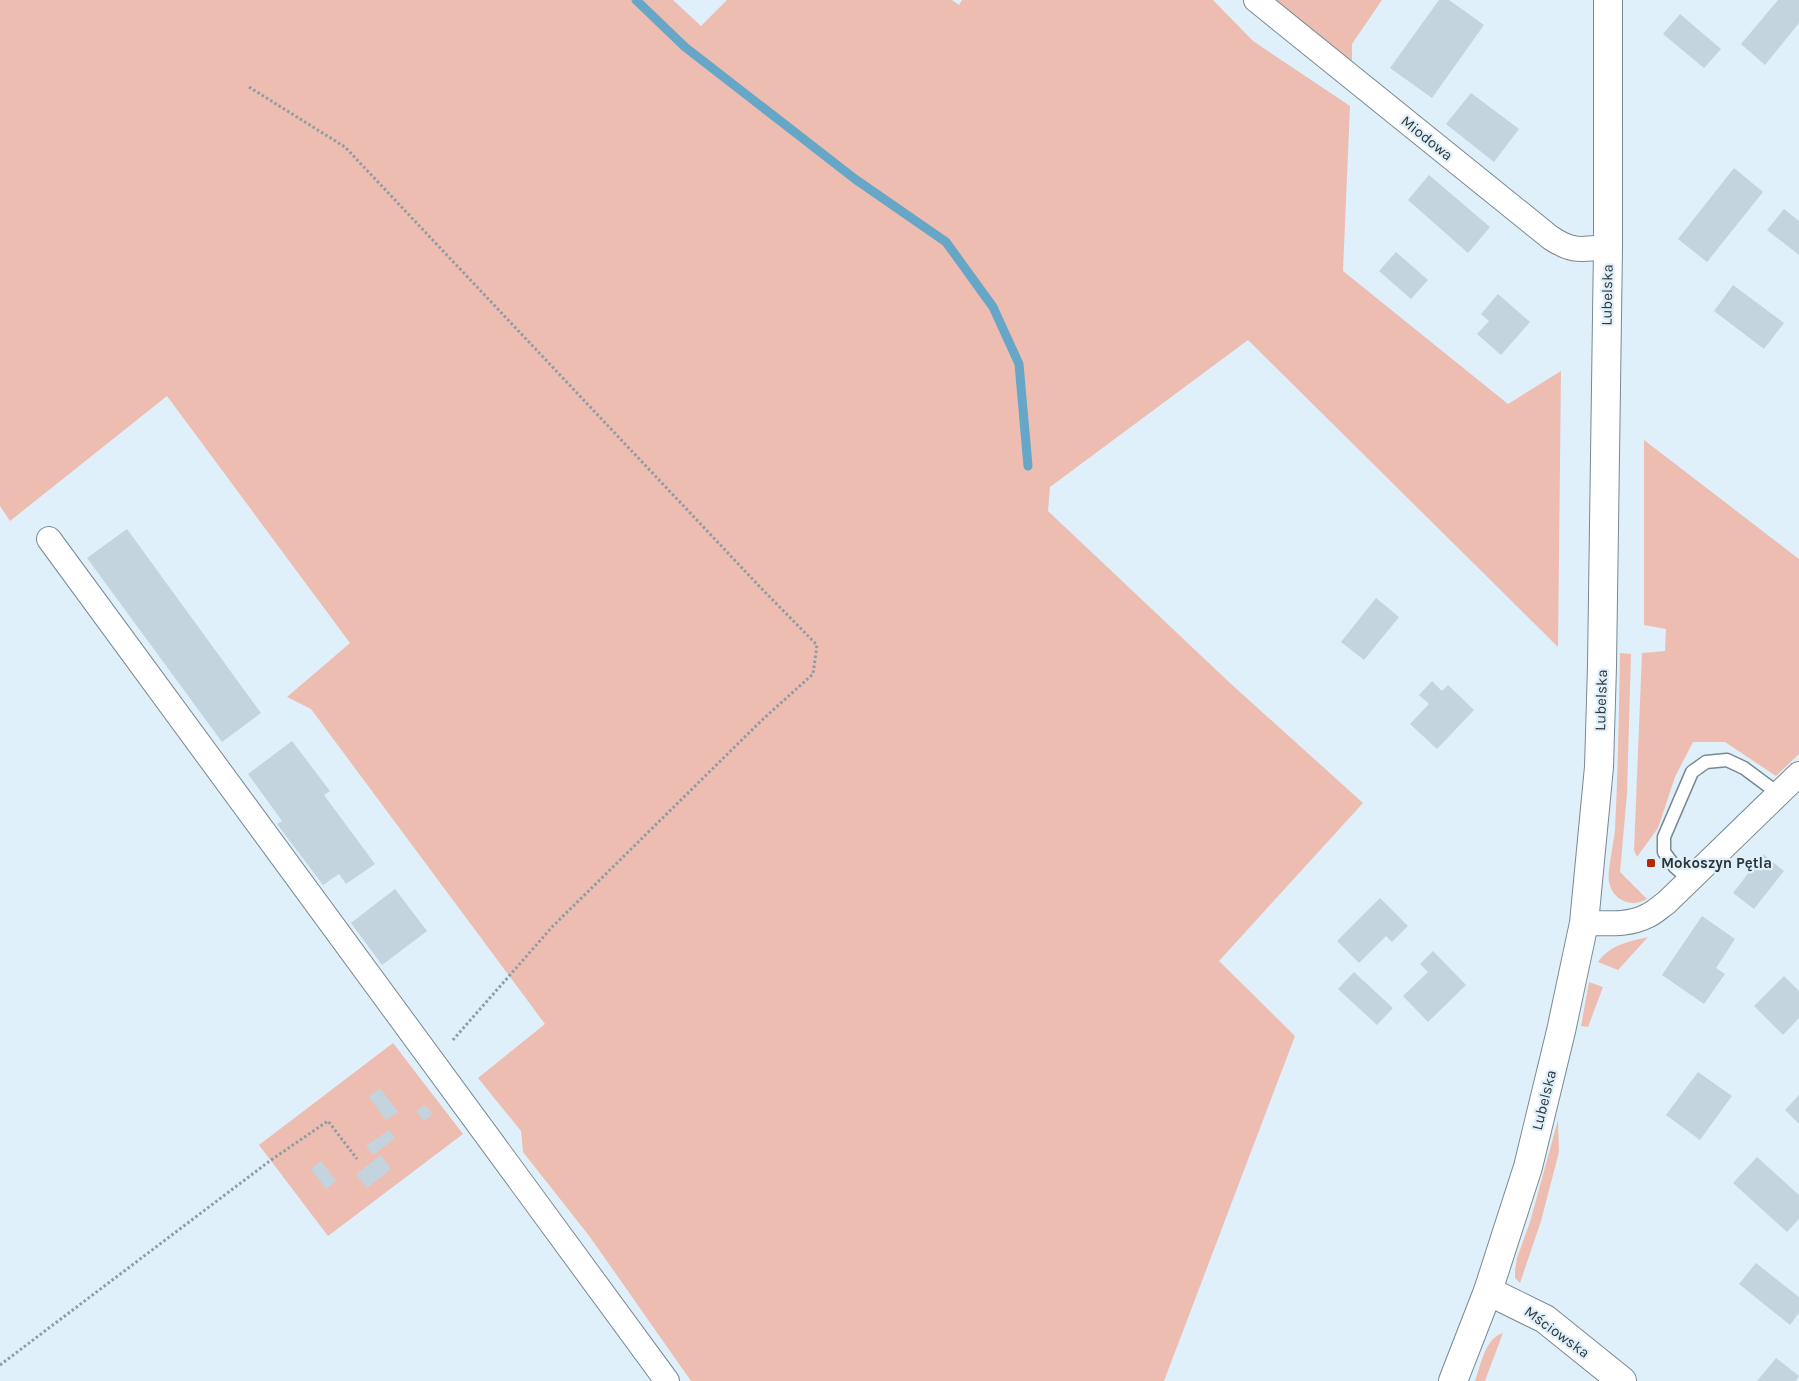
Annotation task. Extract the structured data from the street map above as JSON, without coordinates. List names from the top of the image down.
{
  "streets": {
    "main road": ["Lubelska", "Mściowska"],
    "street": ["Miodowa"]
  },
  "crossings": [
    ["Miodowa", "Lubelska"],
    ["Lubelska", "Mściowska"]
  ],
  "places": {
    "transit": ["Mokoszyn Pętla"]
  }
}
